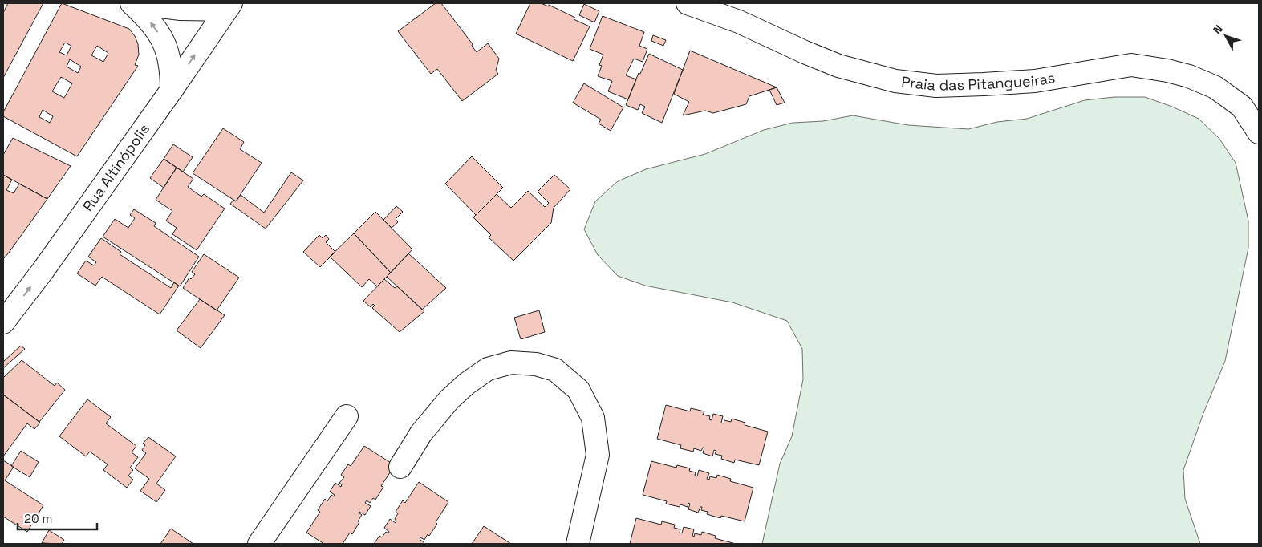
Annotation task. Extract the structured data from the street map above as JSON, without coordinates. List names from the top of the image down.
{
  "streets": {
    "main road": ["Praia das Pitangueiras", "Rua Altinópolis"]
  },
  "one_way": ["Rua Altinópolis"],
  "scale_bar": "20 m",
  "north": "top left"
}
